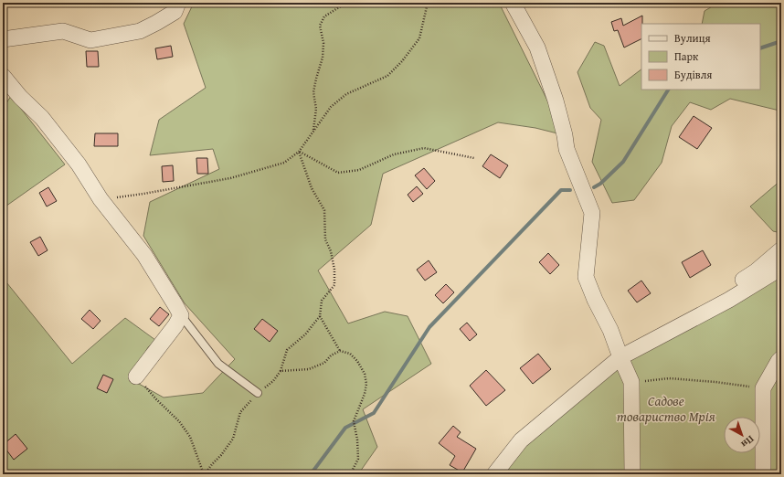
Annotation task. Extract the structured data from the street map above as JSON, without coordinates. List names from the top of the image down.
{
  "parks": ["Садове товариство Мрія"],
  "legend": ["Вулиця", "Парк", "Будівля"],
  "north": "bottom right"
}
